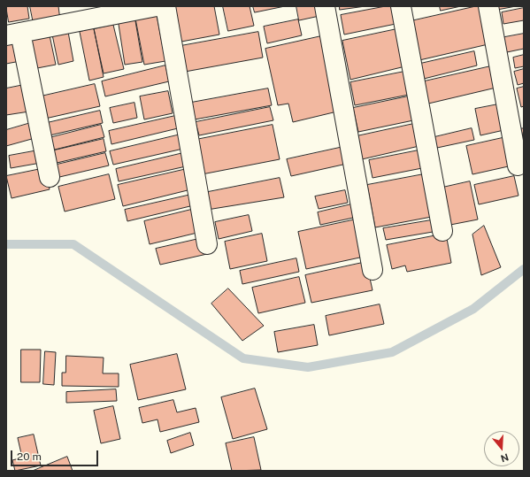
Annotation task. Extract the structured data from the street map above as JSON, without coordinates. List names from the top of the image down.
{
  "scale_bar": "20 m",
  "north": "bottom"
}
